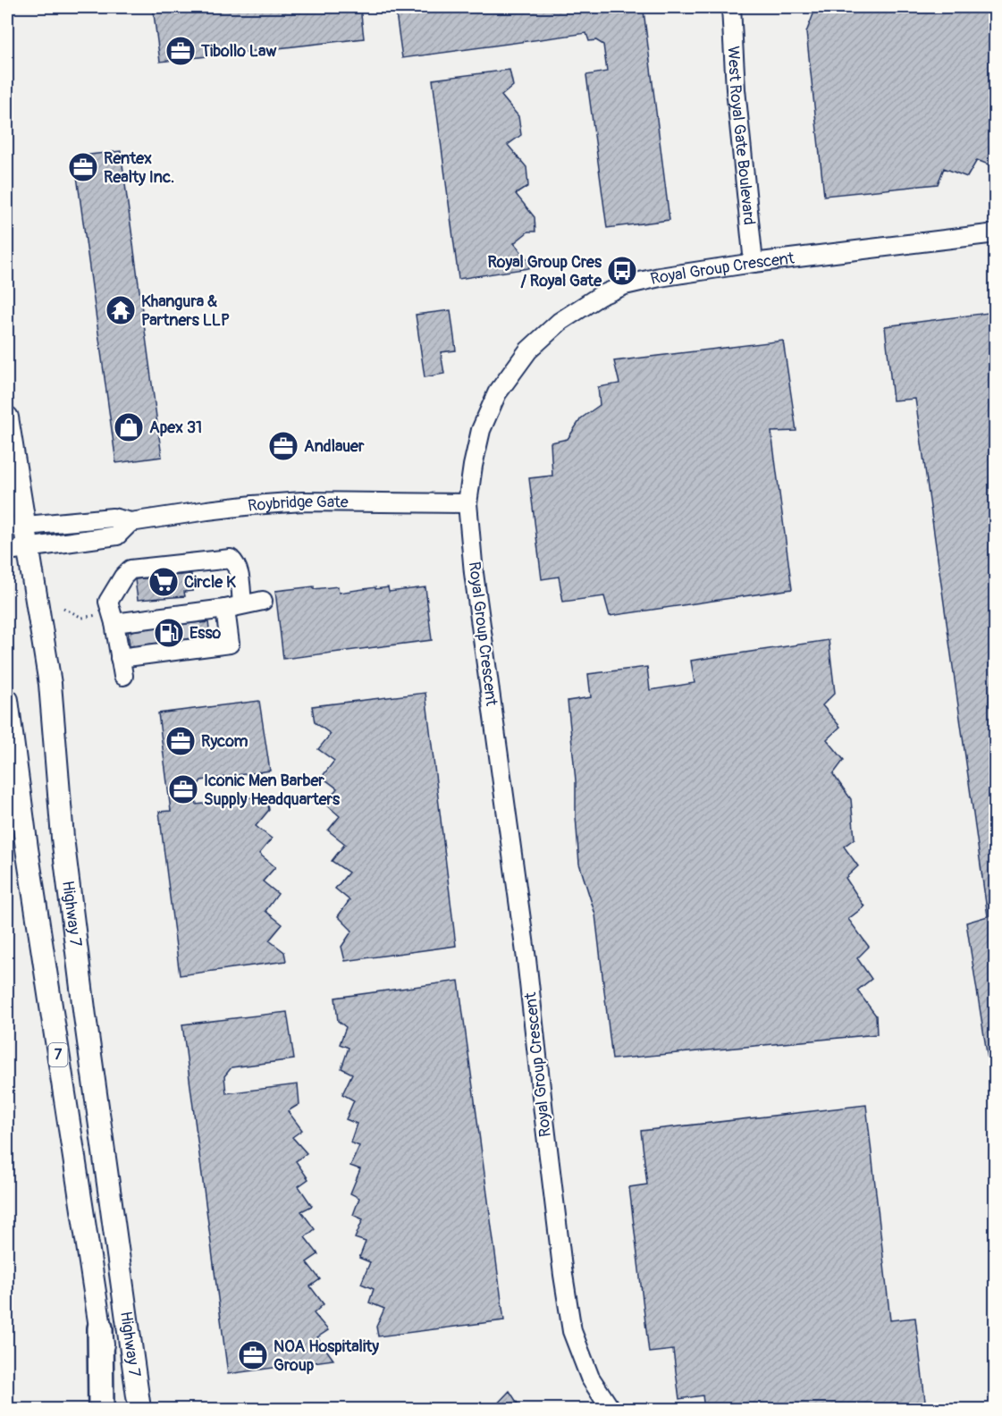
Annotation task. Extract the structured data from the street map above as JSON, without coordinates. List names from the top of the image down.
{
  "streets": {
    "main road": ["Highway 7", "7"],
    "street": ["West Royal Gate Boulevard", "Royal Group Crescent", "Roybridge Gate"]
  },
  "crossings": [
    ["West Royal Gate Boulevard", "Royal Group Crescent"],
    ["Royal Group Crescent", "Roybridge Gate"],
    ["Roybridge Gate", "Highway 7"]
  ],
  "places": {
    "office": [
      "Tibollo Law",
      "Rentex Realty Inc.",
      "Andlauer",
      "Rycom",
      "Iconic Men Barber Supply Headquarters",
      "NOA Hospitality Group"
    ],
    "bus stop": ["Royal Group Cres / Royal Gate"],
    "temple": ["Khangura & Partners LLP"],
    "shop": ["Apex 31"],
    "supermarket": ["Circle K"],
    "fuel station": ["Esso"]
  }
}
